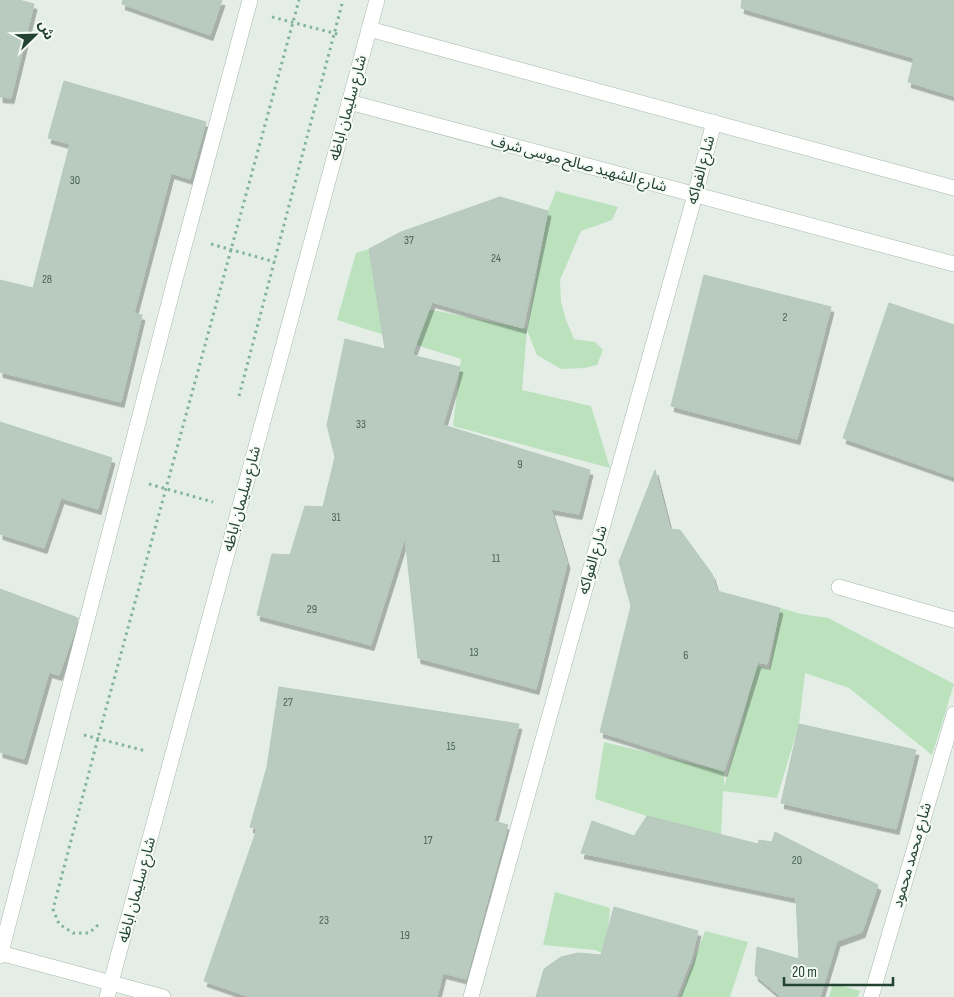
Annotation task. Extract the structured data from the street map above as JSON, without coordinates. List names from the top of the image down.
{
  "streets": {
    "street": [
      "شارع سليمان اباظه",
      "شارع الشهيد صالح موسى شرف",
      "شارع الفواكه",
      "شارع محمد محمود"
    ]
  },
  "crossings": [
    ["شارع سليمان اباظه", "شارع الشهيد صالح موسى شرف"],
    ["شارع الشهيد صالح موسى شرف", "شارع الفواكه"]
  ],
  "house_numbers": [
    "30",
    "37",
    "24",
    "28",
    "2",
    "33",
    "9",
    "31",
    "11",
    "29",
    "13",
    "6",
    "27",
    "15",
    "17",
    "20",
    "23",
    "19"
  ],
  "scale_bar": "20 m",
  "north": "top right"
}
